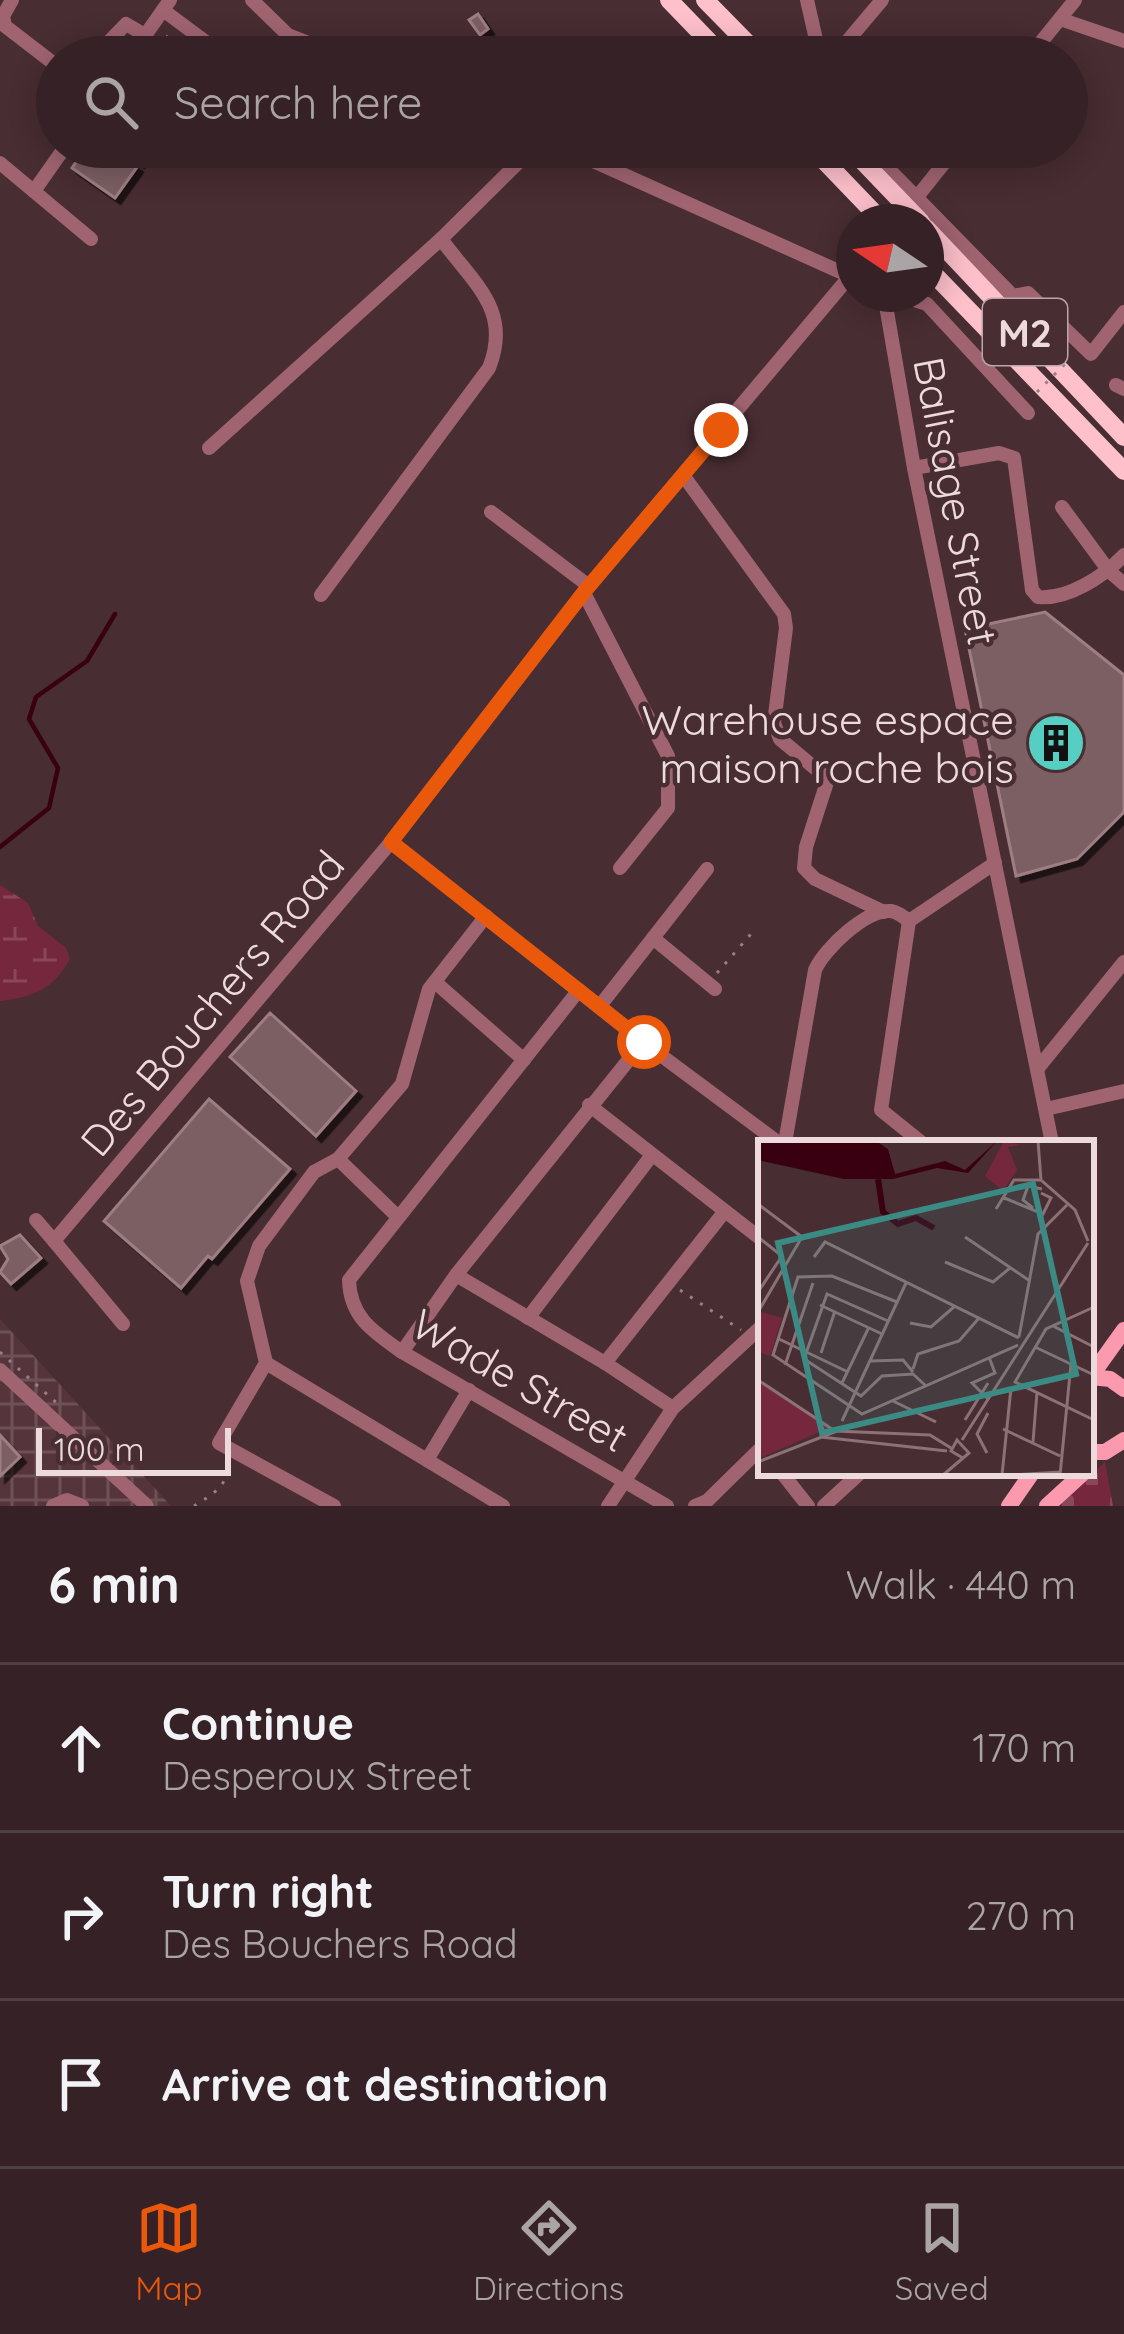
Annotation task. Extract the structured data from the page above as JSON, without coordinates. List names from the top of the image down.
{
  "streets": {
    "highway": ["M2"],
    "street": ["Balisage Street", "Des Bouchers Road", "Wade Street"]
  },
  "places": {
    "building": ["Warehouse espace maison roche bois"]
  },
  "scale_bar": "100 m",
  "north": "left",
  "page": {
    "search": "Search here",
    "scale": "100 m",
    "heading": ["6 min", "Walk · 440 m"],
    "list": [
      ["Continue", "Desperoux Street", "170 m"],
      ["Turn right", "Des Bouchers Road", "270 m"],
      "Arrive at destination"
    ],
    "nav": ["Map", "Directions", "Saved"]
  }
}
